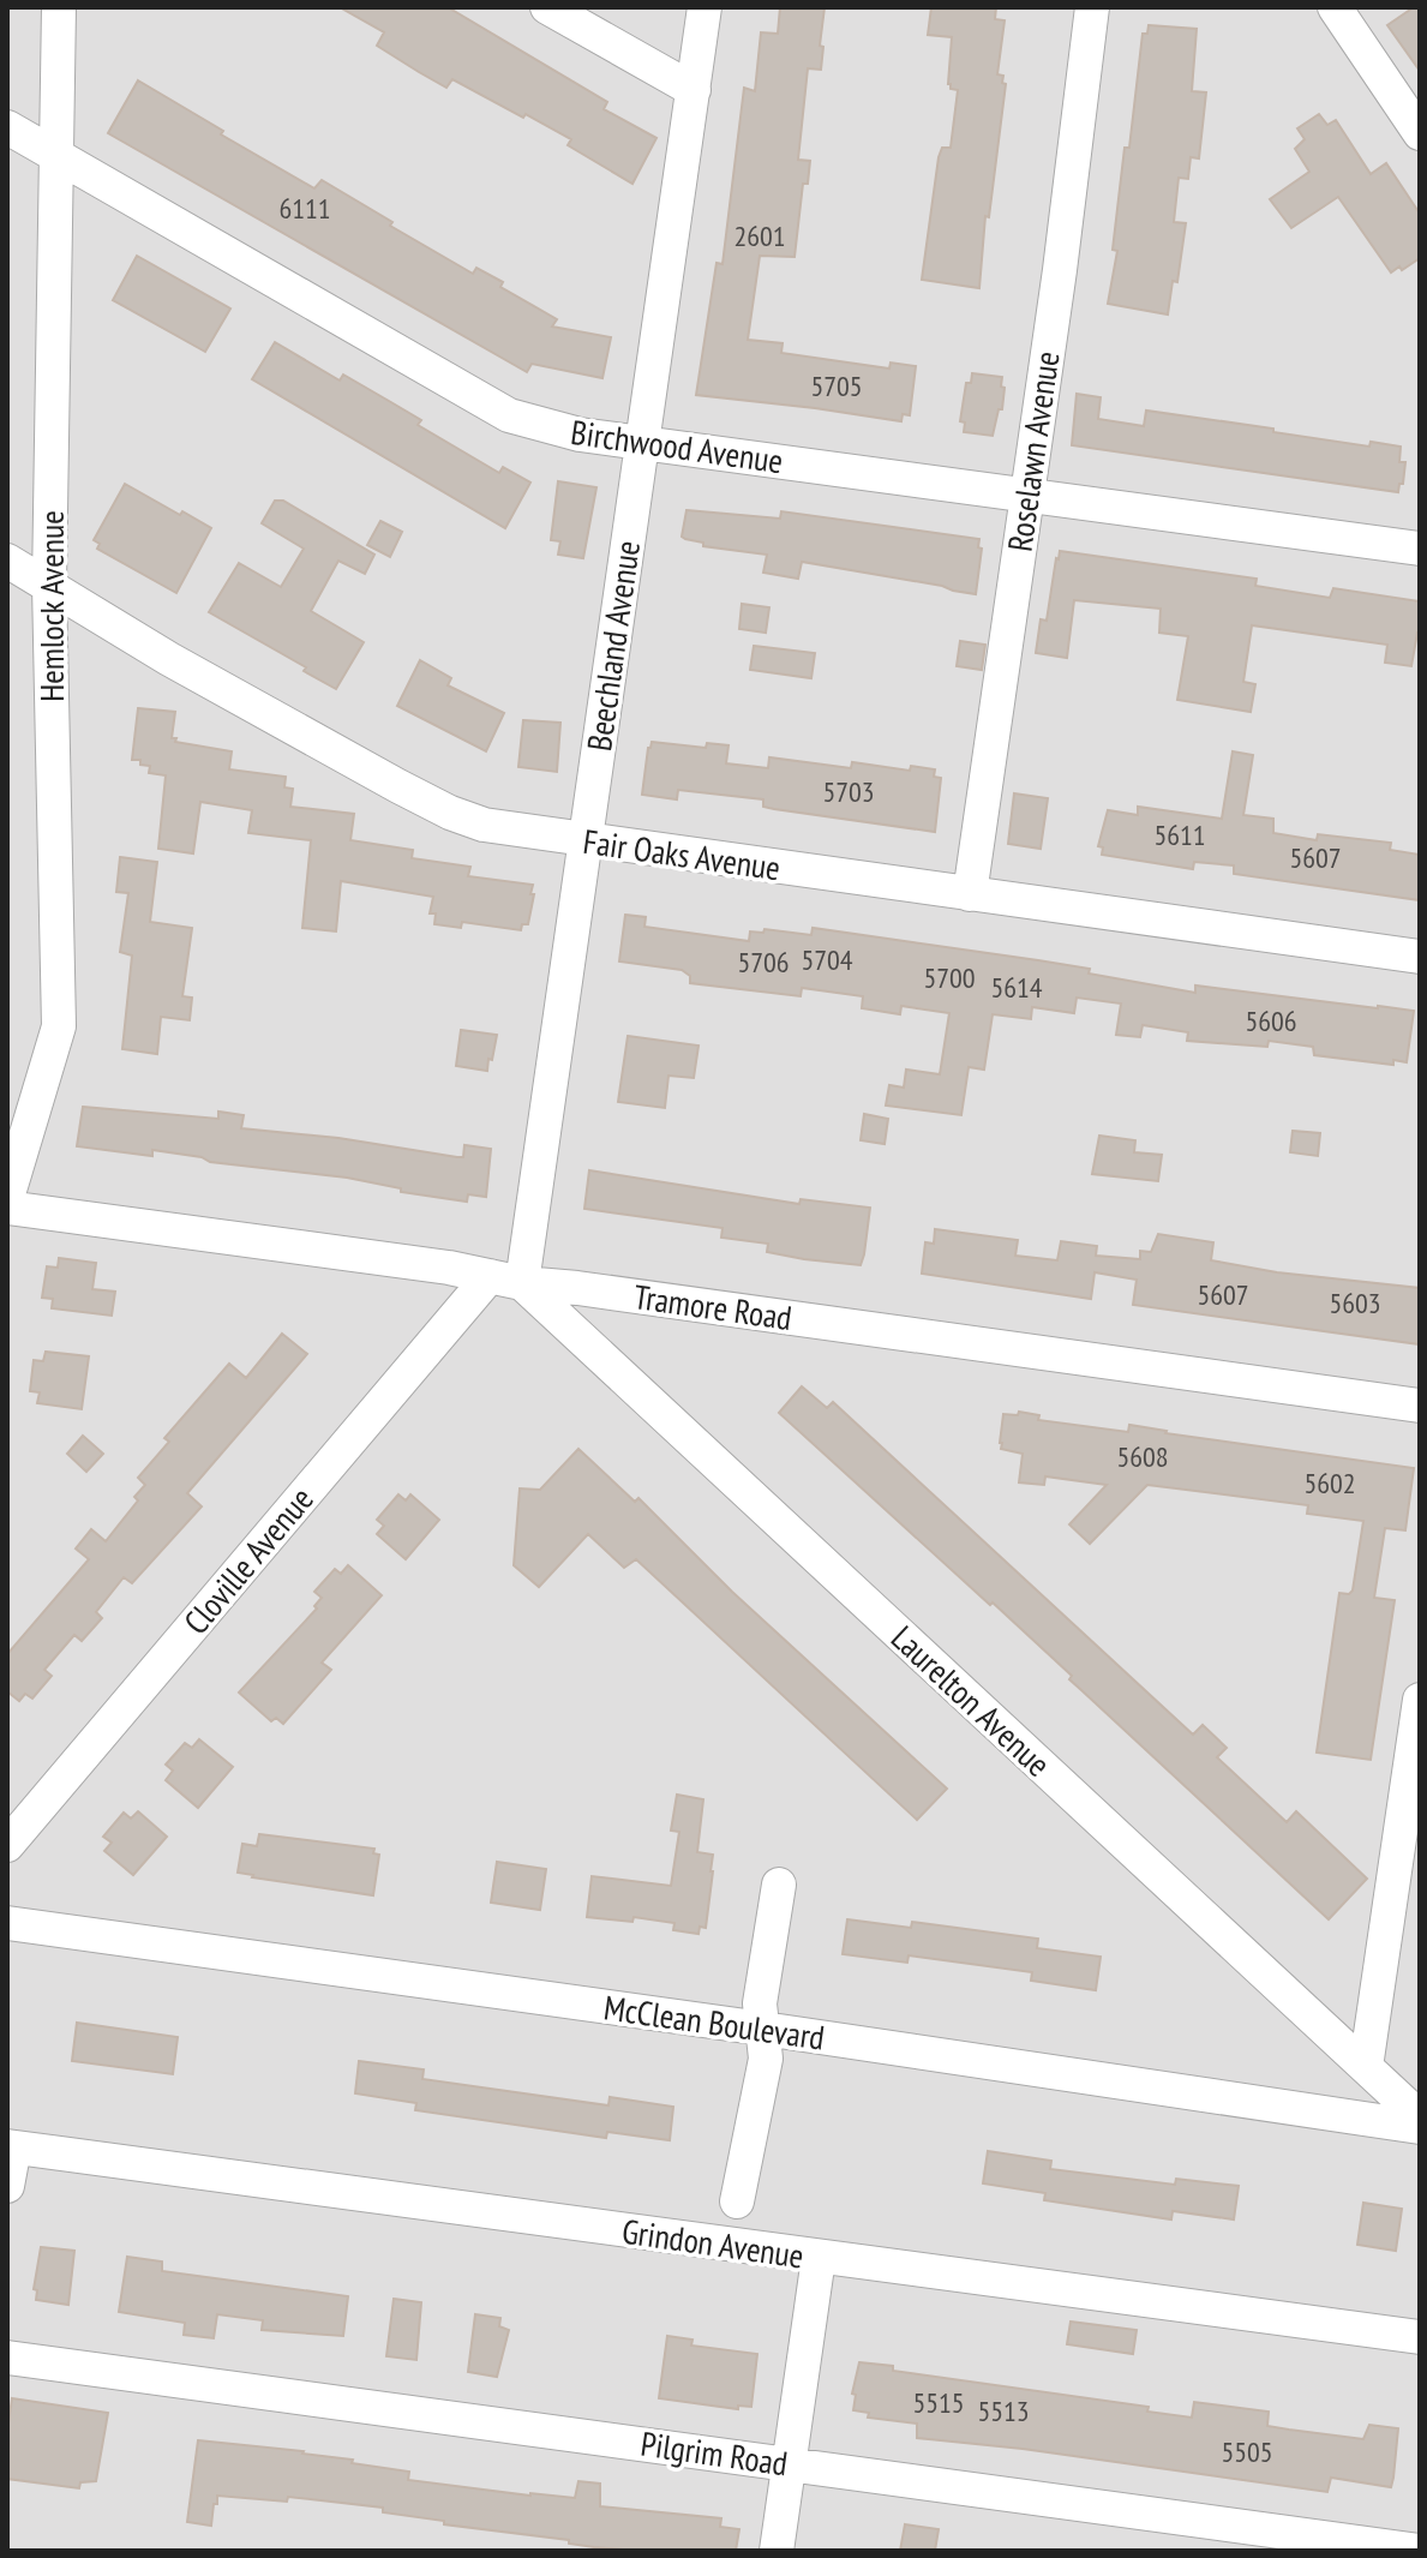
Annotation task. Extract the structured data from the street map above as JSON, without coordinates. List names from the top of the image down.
{
  "streets": {
    "street": [
      "Birchwood Avenue",
      "Roselawn Avenue",
      "Hemlock Avenue",
      "Beechland Avenue",
      "Fair Oaks Avenue",
      "Tramore Road",
      "Cloville Avenue",
      "Laurelton Avenue",
      "McClean Boulevard",
      "Grindon Avenue",
      "Pilgrim Road"
    ]
  },
  "crossings": [
    ["Birchwood Avenue", "Roselawn Avenue"],
    ["Birchwood Avenue", "Hemlock Avenue"],
    ["Birchwood Avenue", "Beechland Avenue"],
    ["Roselawn Avenue", "Fair Oaks Avenue"],
    ["Hemlock Avenue", "Fair Oaks Avenue"],
    ["Beechland Avenue", "Fair Oaks Avenue"],
    ["Beechland Avenue", "Tramore Road"],
    ["Beechland Avenue", "Cloville Avenue"],
    ["Beechland Avenue", "Laurelton Avenue"],
    ["Tramore Road", "Cloville Avenue"],
    ["Tramore Road", "Laurelton Avenue"],
    ["Cloville Avenue", "Laurelton Avenue"]
  ],
  "house_numbers": [
    "6111",
    "2601",
    "5705",
    "5703",
    "5611",
    "5607",
    "5704",
    "5706",
    "5700",
    "5614",
    "5606",
    "5607",
    "5603",
    "5608",
    "5602",
    "5515",
    "5513",
    "5505"
  ]
}
